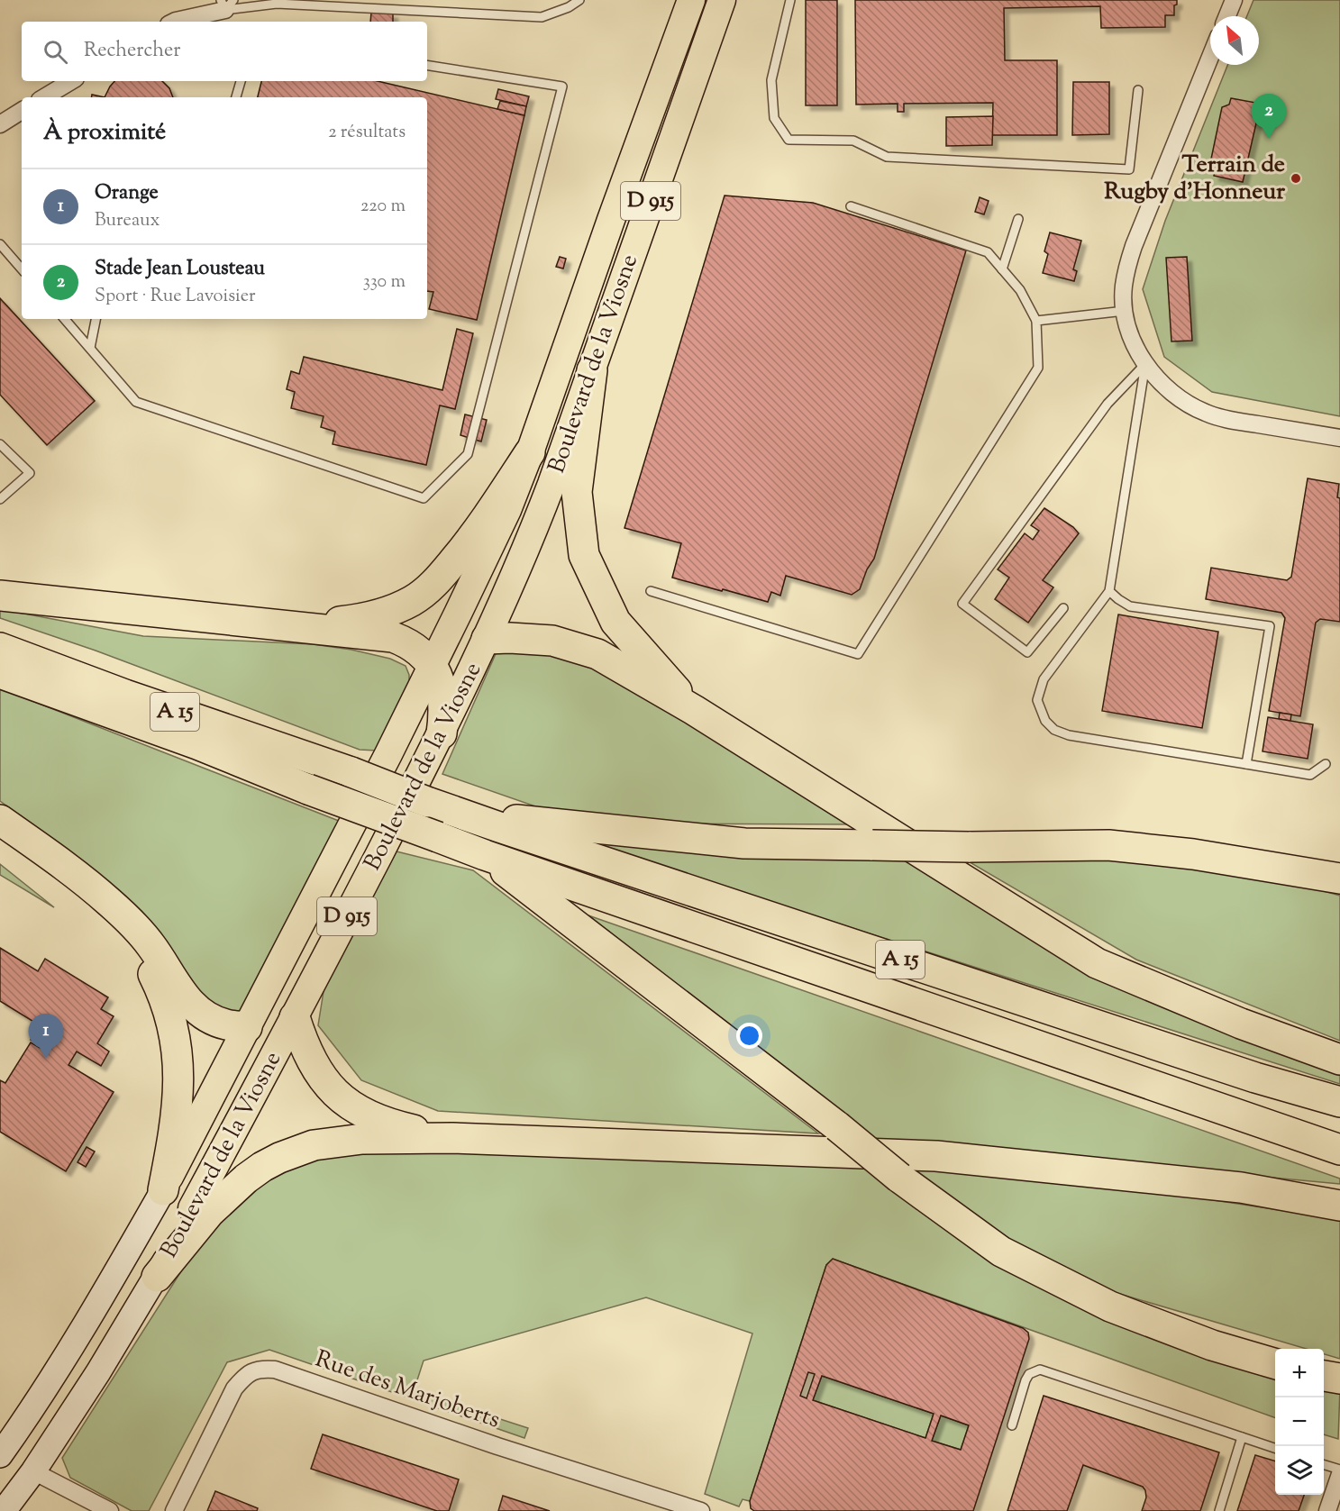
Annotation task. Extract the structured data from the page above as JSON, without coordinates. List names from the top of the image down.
{
  "streets": {
    "highway": ["A 15"],
    "main road": ["D 915", "Boulevard de la Viosne"],
    "street": ["Rue des Marjoberts"]
  },
  "places": ["Terrain de Rugby d'Honneur"],
  "north": "top left",
  "page": {
    "search": "Rechercher",
    "pins": ["2", "1"],
    "heading": ["À proximité", "2 résultats"],
    "list": [
      {
        "mark": "1",
        "name": "Orange",
        "note": "Bureaux",
        "value": "220 m"
      },
      {
        "mark": "2",
        "name": "Stade Jean Lousteau",
        "note": "Sport · Rue Lavoisier",
        "value": "330 m"
      }
    ],
    "map_buttons": ["+", "−"]
  }
}
